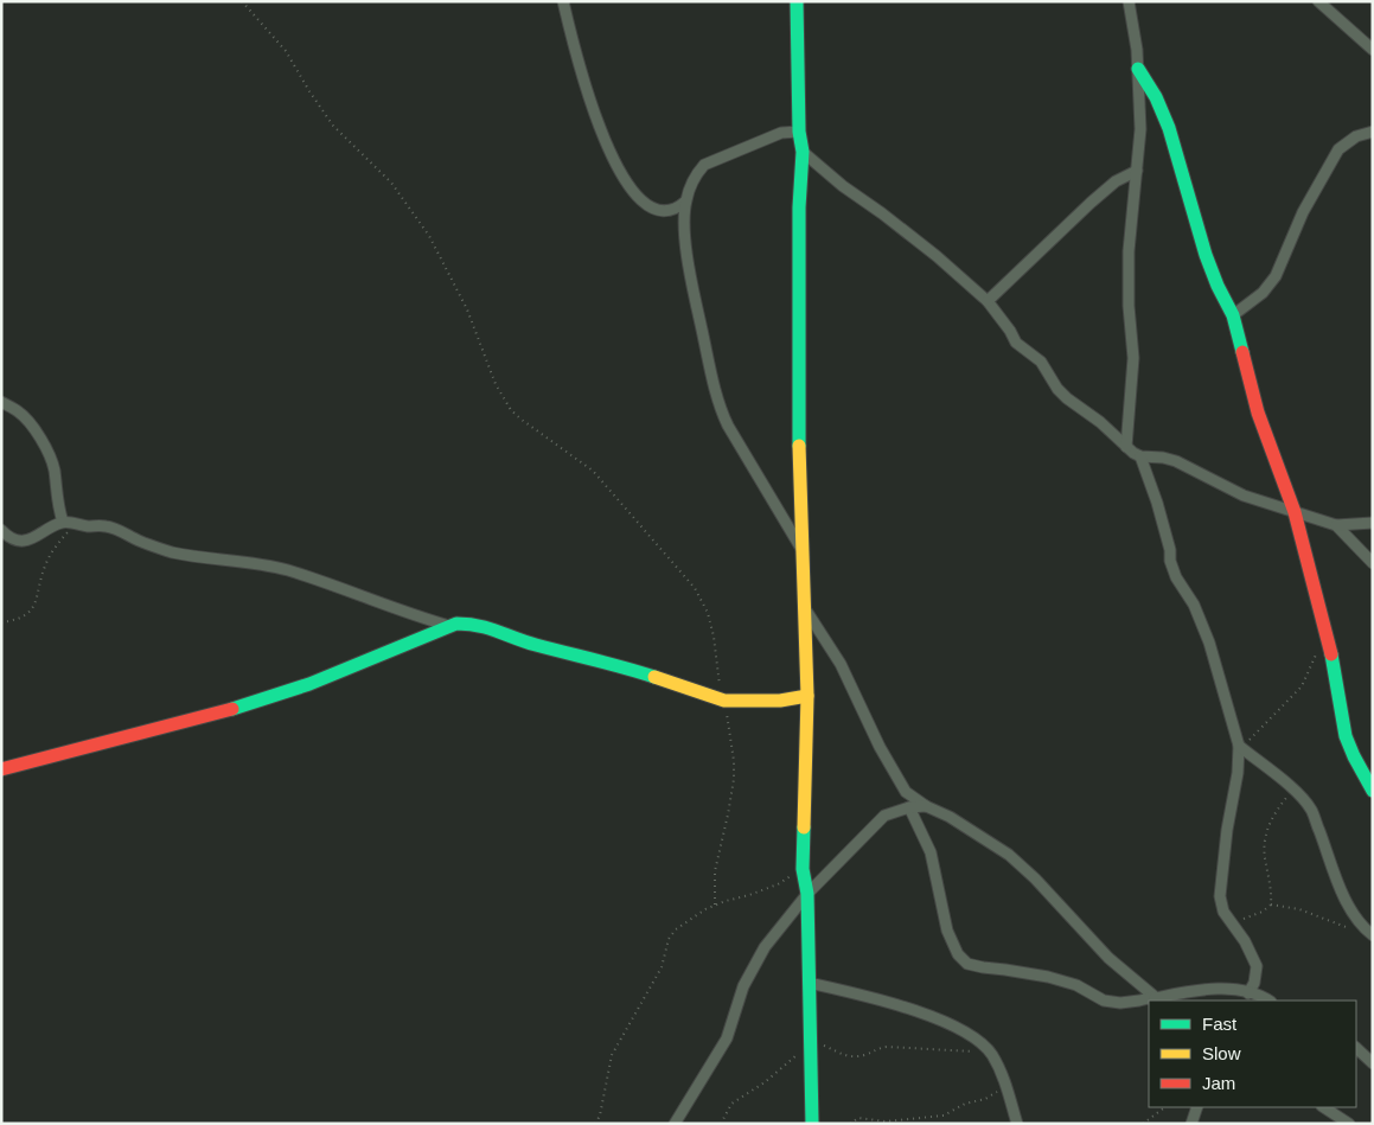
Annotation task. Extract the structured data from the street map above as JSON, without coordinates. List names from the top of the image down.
{
  "legend": ["Fast", "Slow", "Jam"]
}
